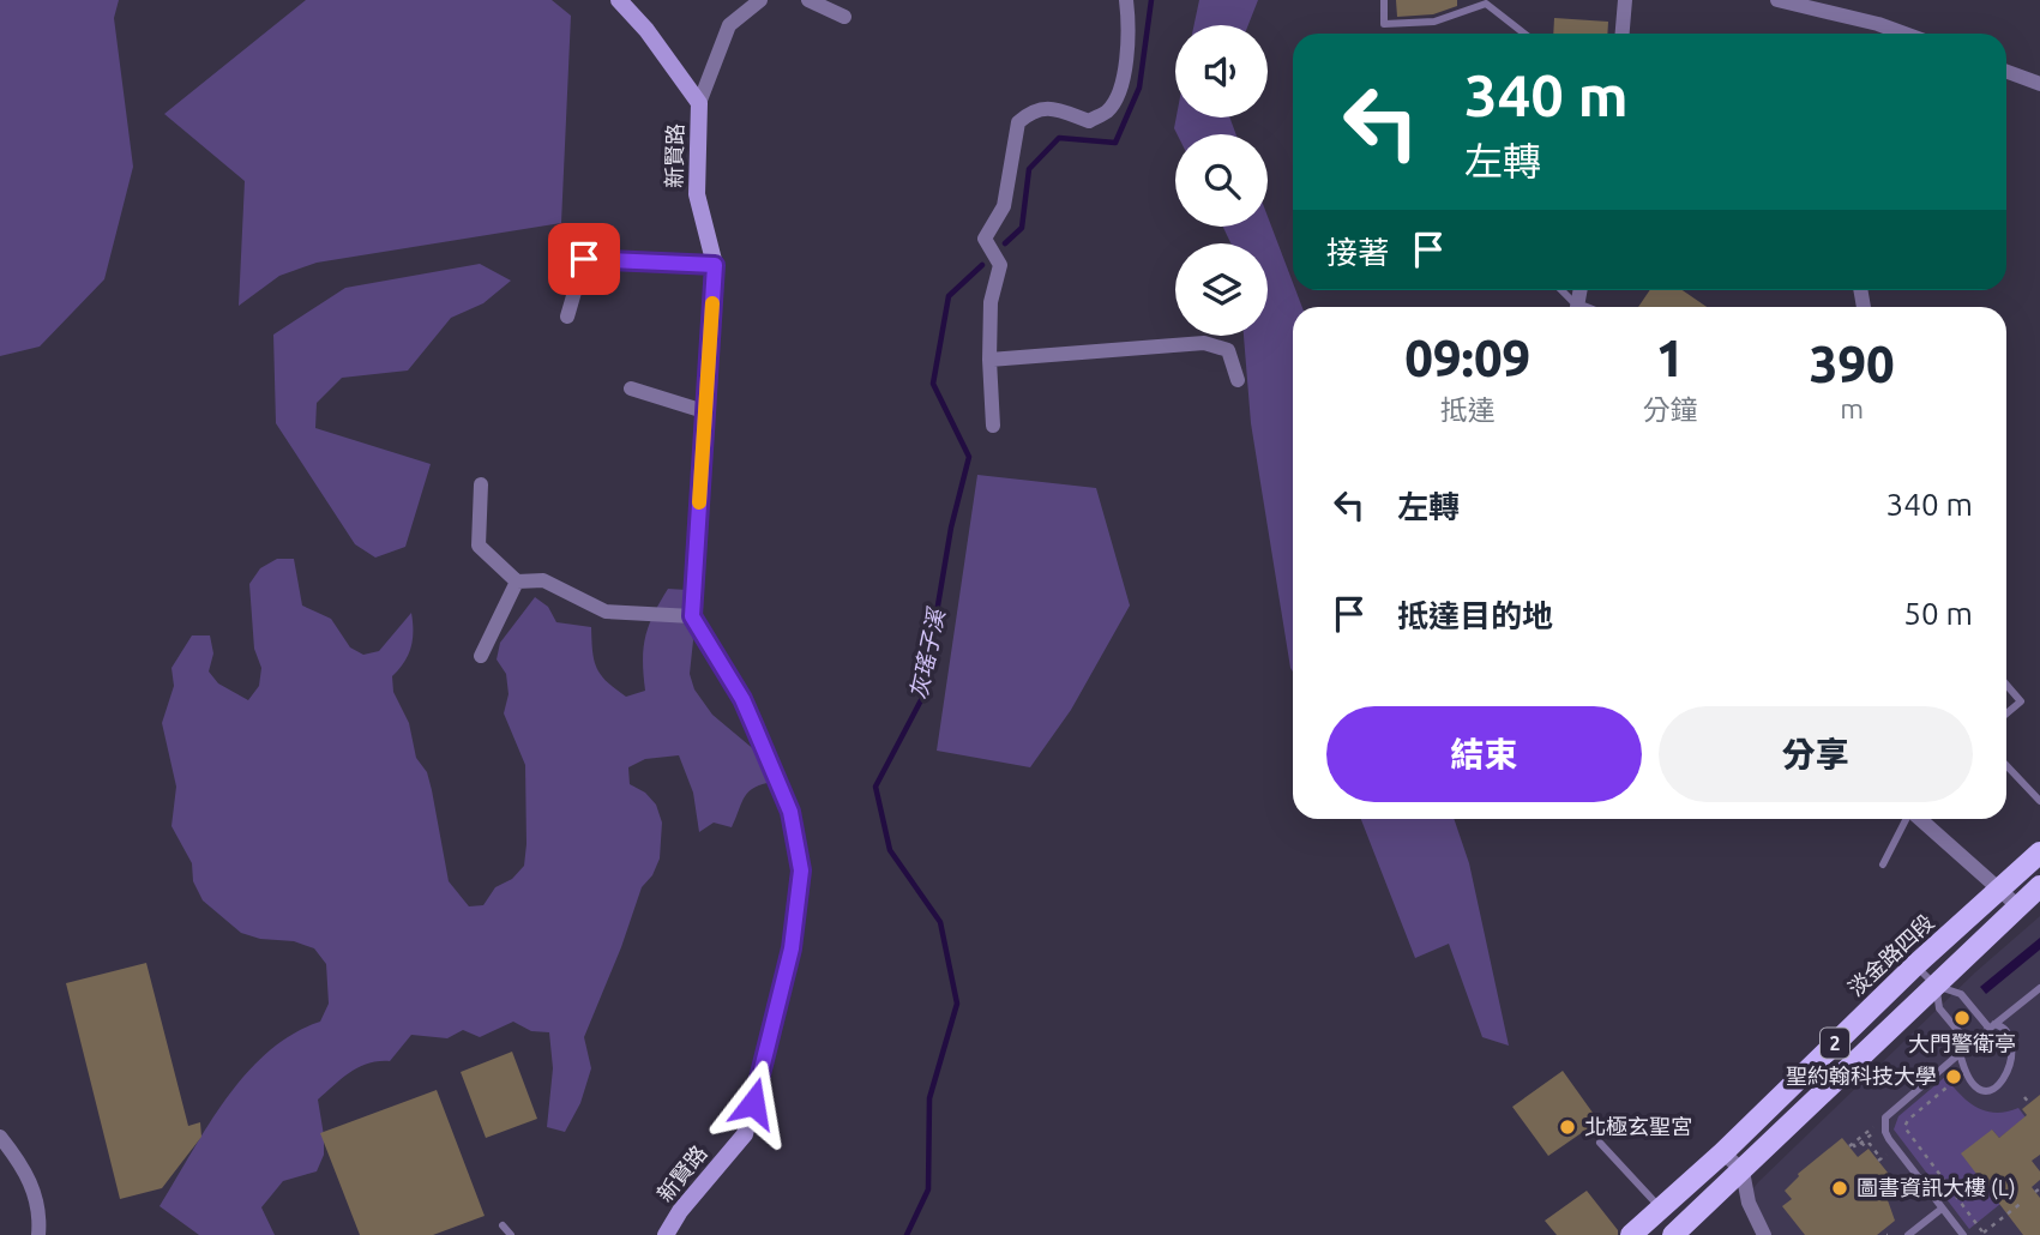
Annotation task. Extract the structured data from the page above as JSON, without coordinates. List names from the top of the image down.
{
  "streets": {
    "main road": ["淡金路四段", "2"],
    "street": ["新賢路"]
  },
  "water": ["灰瑤子溪"],
  "places": [
    "大門警衛亭",
    "聖約翰科技大學",
    "北極玄聖宮",
    "圖書資訊大樓 (L)"
  ],
  "page": {
    "turn": ["340 m", "左轉"],
    "then": "接著",
    "eta": [
      "09:09",
      "抵達",
      "1",
      "分鐘",
      "390",
      "m"
    ],
    "list": [
      {
        "name": "左轉",
        "value": "340 m"
      },
      {
        "name": "抵達目的地",
        "value": "50 m"
      }
    ],
    "buttons": ["結束", "分享"]
  }
}
